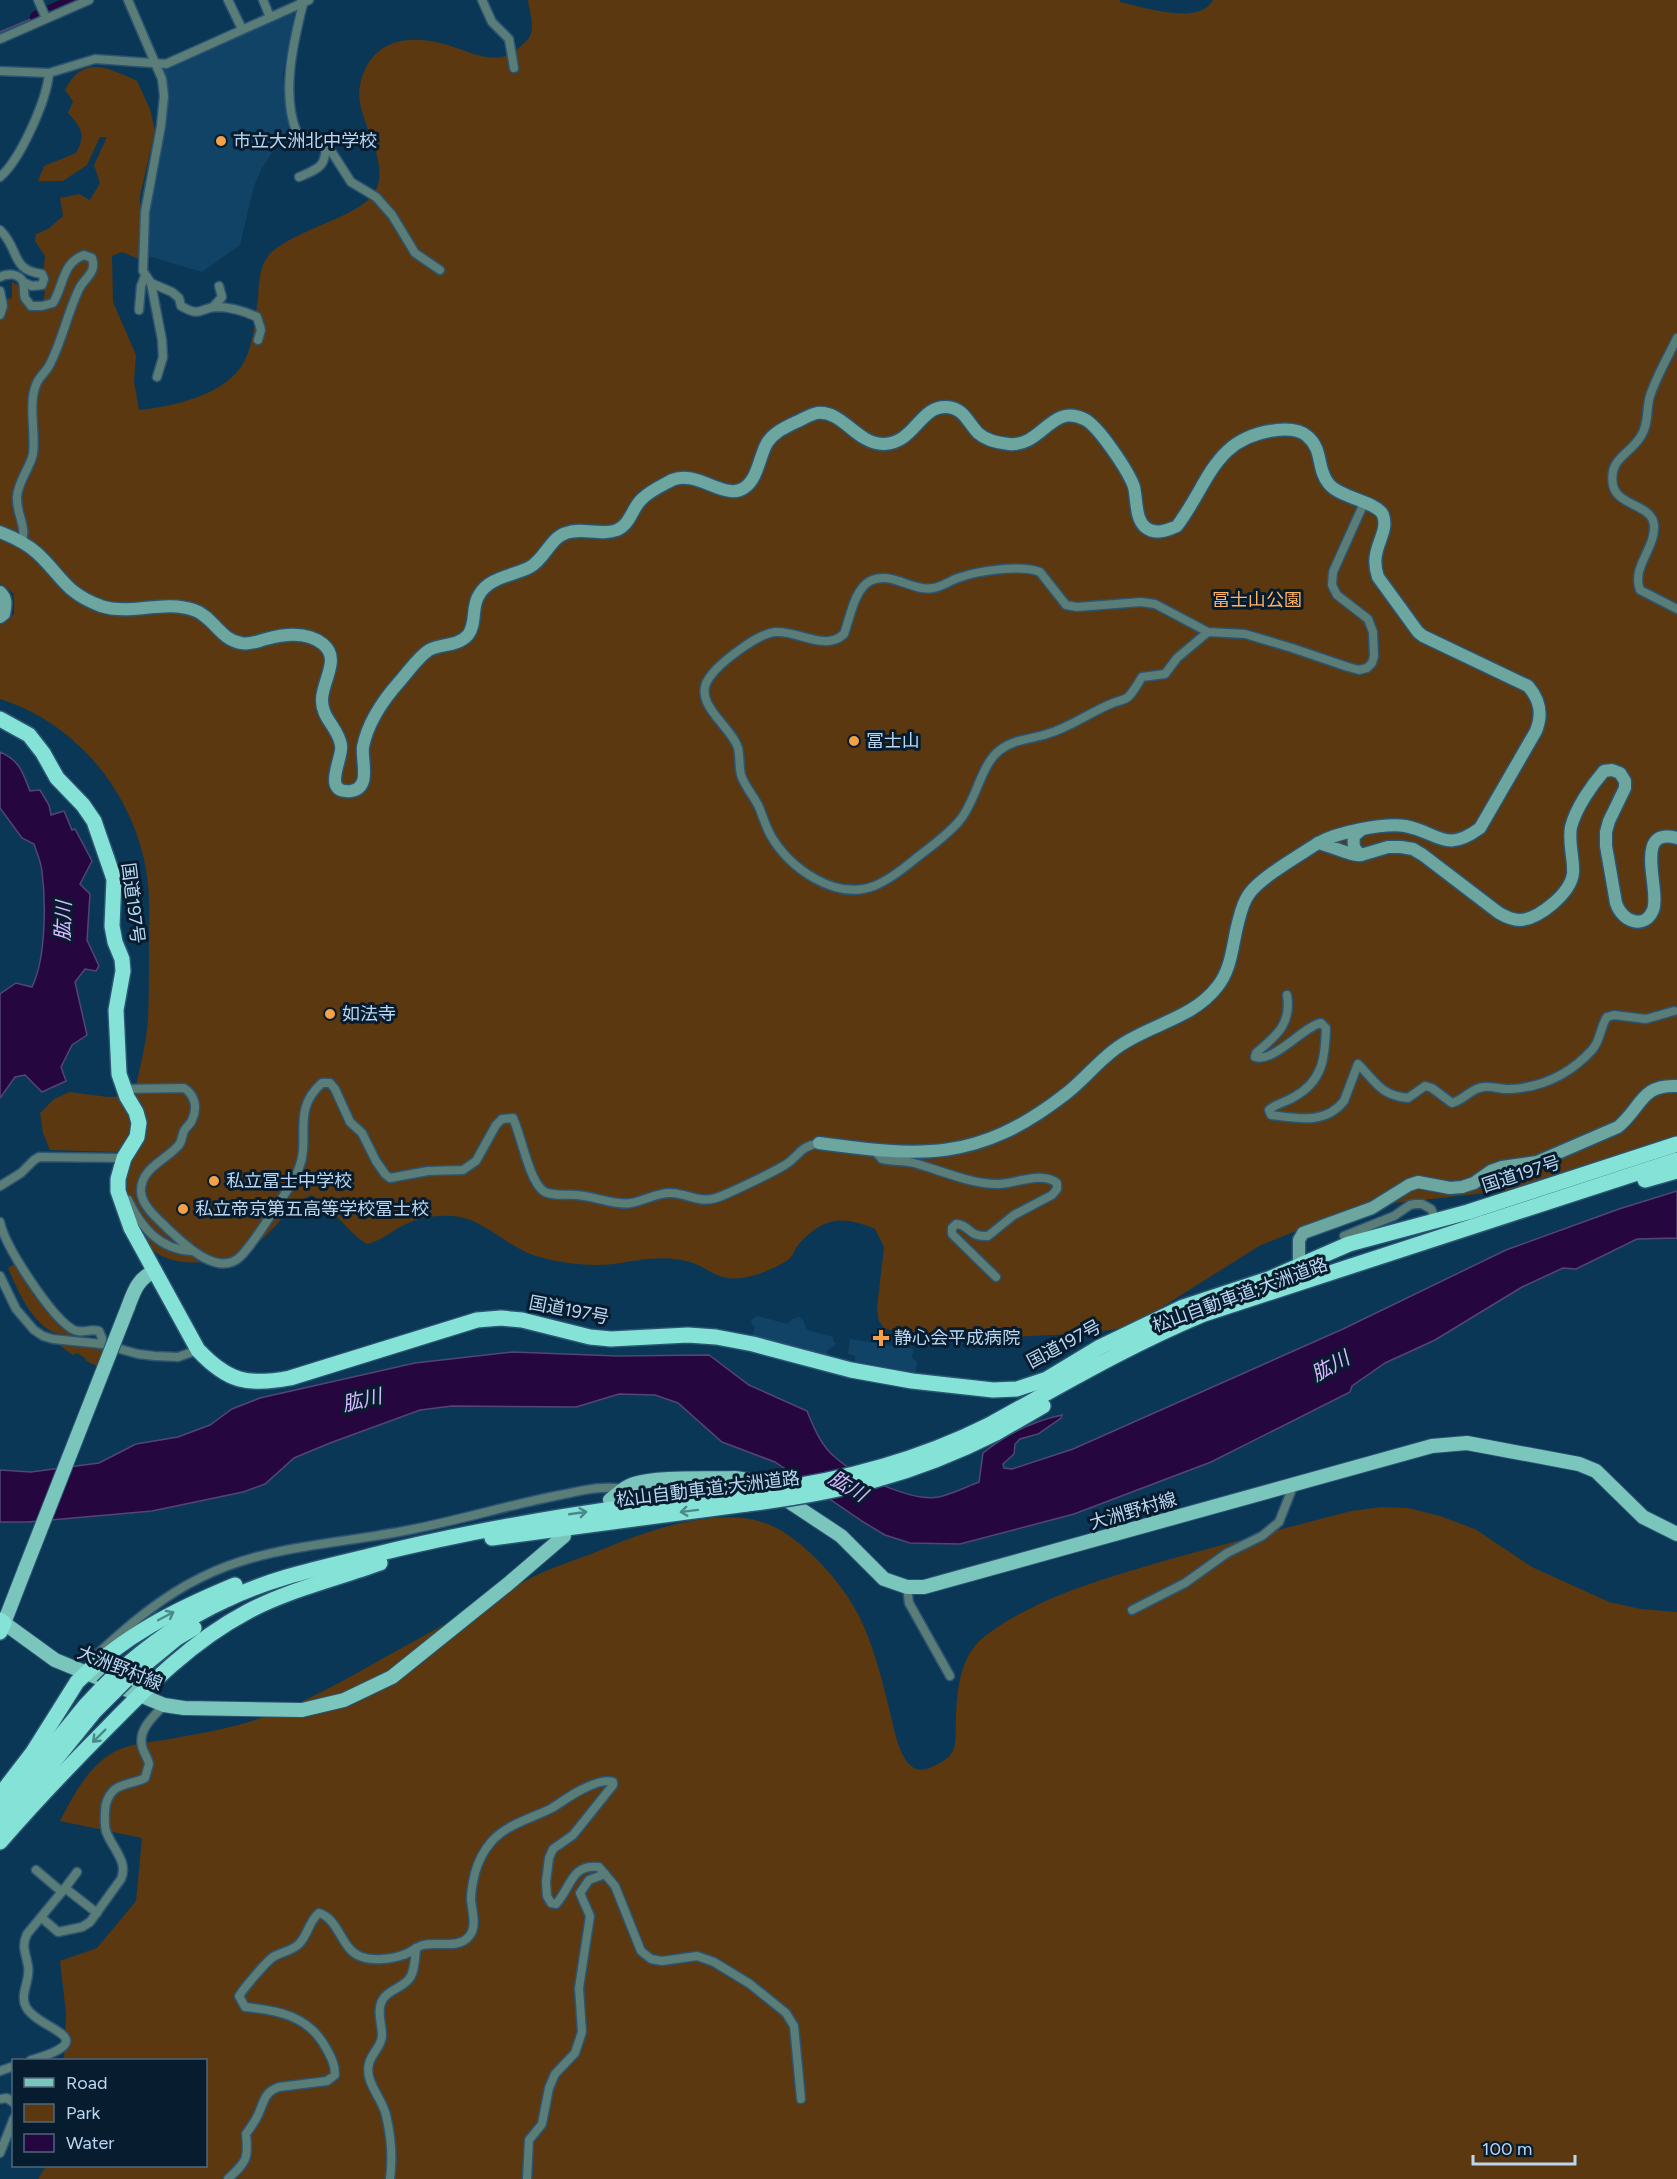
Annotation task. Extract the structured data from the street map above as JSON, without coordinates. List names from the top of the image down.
{
  "streets": {
    "highway": ["国道197号", "松山自動車道;大洲道路"],
    "main road": ["大洲野村線"]
  },
  "crossings": [
    ["国道197号", "大洲野村線"]
  ],
  "water": ["肱川"],
  "parks": ["冨士山公園"],
  "places": {
    "other": [
      "市立大洲北中学校",
      "冨士山",
      "如法寺",
      "私立冨士中学校",
      "私立帝京第五高等学校冨士校"
    ],
    "health": ["静心会平成病院"]
  },
  "legend": ["Road", "Park", "Water"],
  "scale_bar": "100 m"
}
